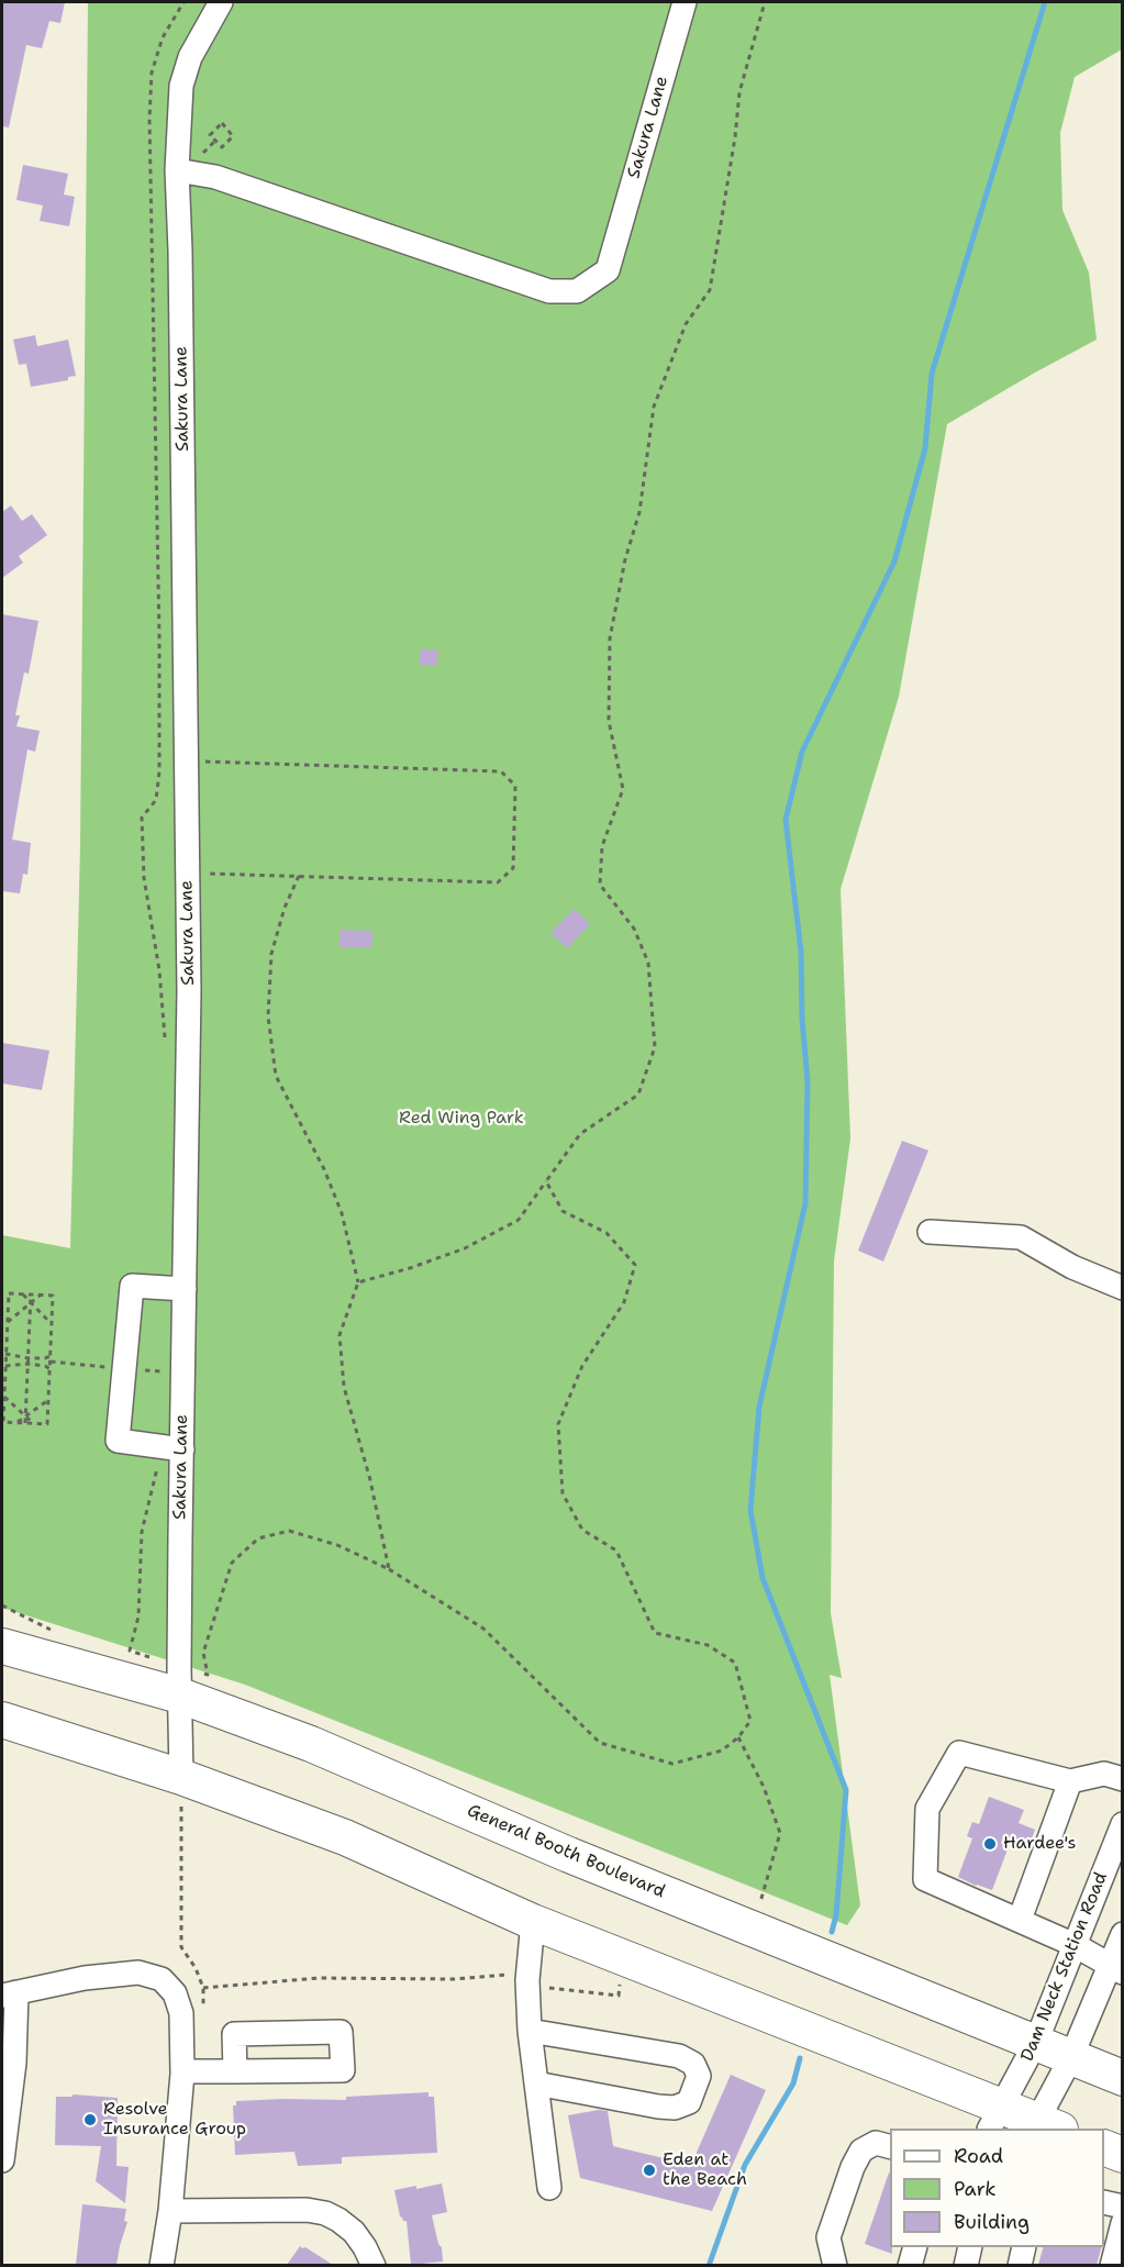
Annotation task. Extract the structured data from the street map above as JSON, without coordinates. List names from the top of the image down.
{
  "streets": {
    "highway": ["General Booth Boulevard"],
    "street": ["Sakura Lane", "Dam Neck Station Road"]
  },
  "crossings": [
    ["Sakura Lane", "General Booth Boulevard"],
    ["General Booth Boulevard", "Dam Neck Station Road"]
  ],
  "parks": ["Red Wing Park"],
  "places": ["Hardee's", "Resolve Insurance Group", "Eden at the Beach"],
  "legend": ["Road", "Park", "Building"]
}
